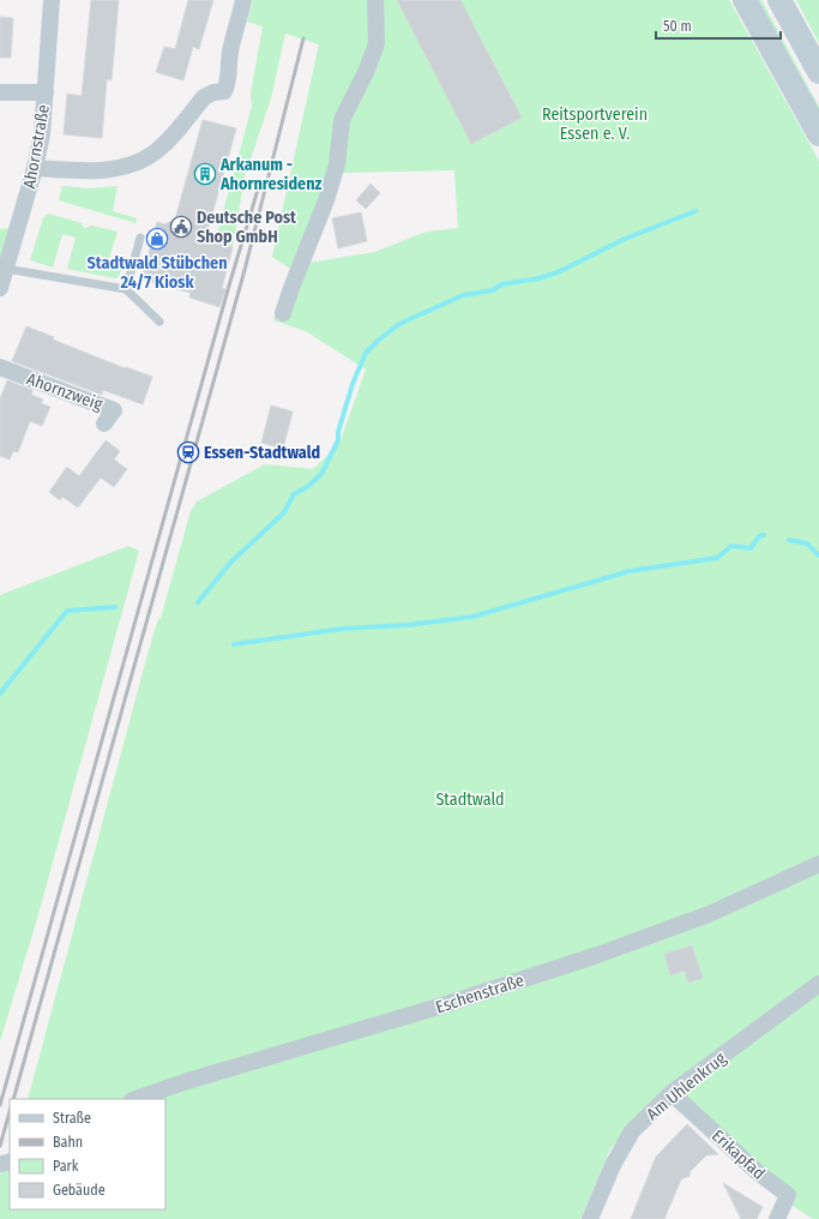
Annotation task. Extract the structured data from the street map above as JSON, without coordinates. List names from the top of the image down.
{
  "streets": {
    "street": [
      "Ahornstraße",
      "Ahornzweig",
      "Eschenstraße",
      "Am Uhlenkrug",
      "Erikapfad"
    ]
  },
  "crossings": [
    ["Am Uhlenkrug", "Erikapfad"]
  ],
  "parks": ["Reitsportverein Essen e. V.", "Stadtwald"],
  "places": {
    "building": ["Arkanum - Ahornresidenz"],
    "public building": ["Deutsche Post Shop GmbH"],
    "shop": ["Stadtwald Stübchen 24/7 Kiosk"],
    "station": ["Essen-Stadtwald"]
  },
  "legend": [
    "Straße",
    "Bahn",
    "Park",
    "Gebäude"
  ],
  "scale_bar": "50 m"
}
